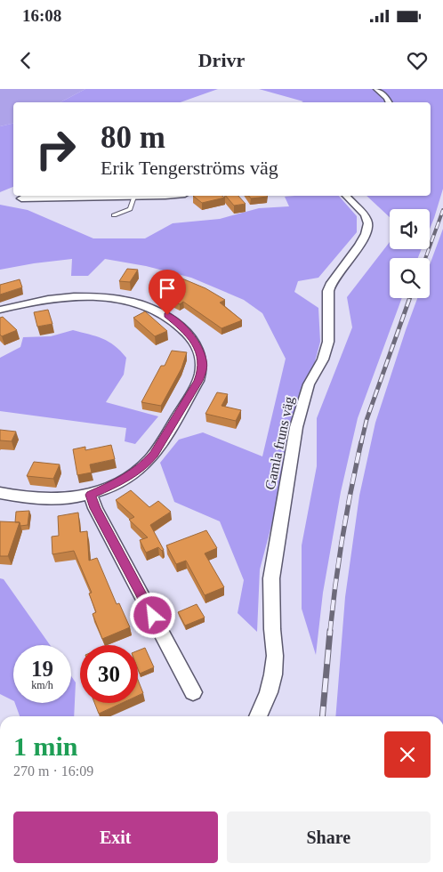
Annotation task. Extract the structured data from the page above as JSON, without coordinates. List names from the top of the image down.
{
  "streets": {
    "street": ["Gamla fruns väg"]
  },
  "page": {
    "status": "16:08",
    "header": "Drivr",
    "turn": ["80 m", "Erik Tengerströms väg"],
    "speed": "19 km/h",
    "limit": "30",
    "heading": ["1 min", "270 m · 16:09"],
    "buttons": ["Exit", "Share"]
  }
}
